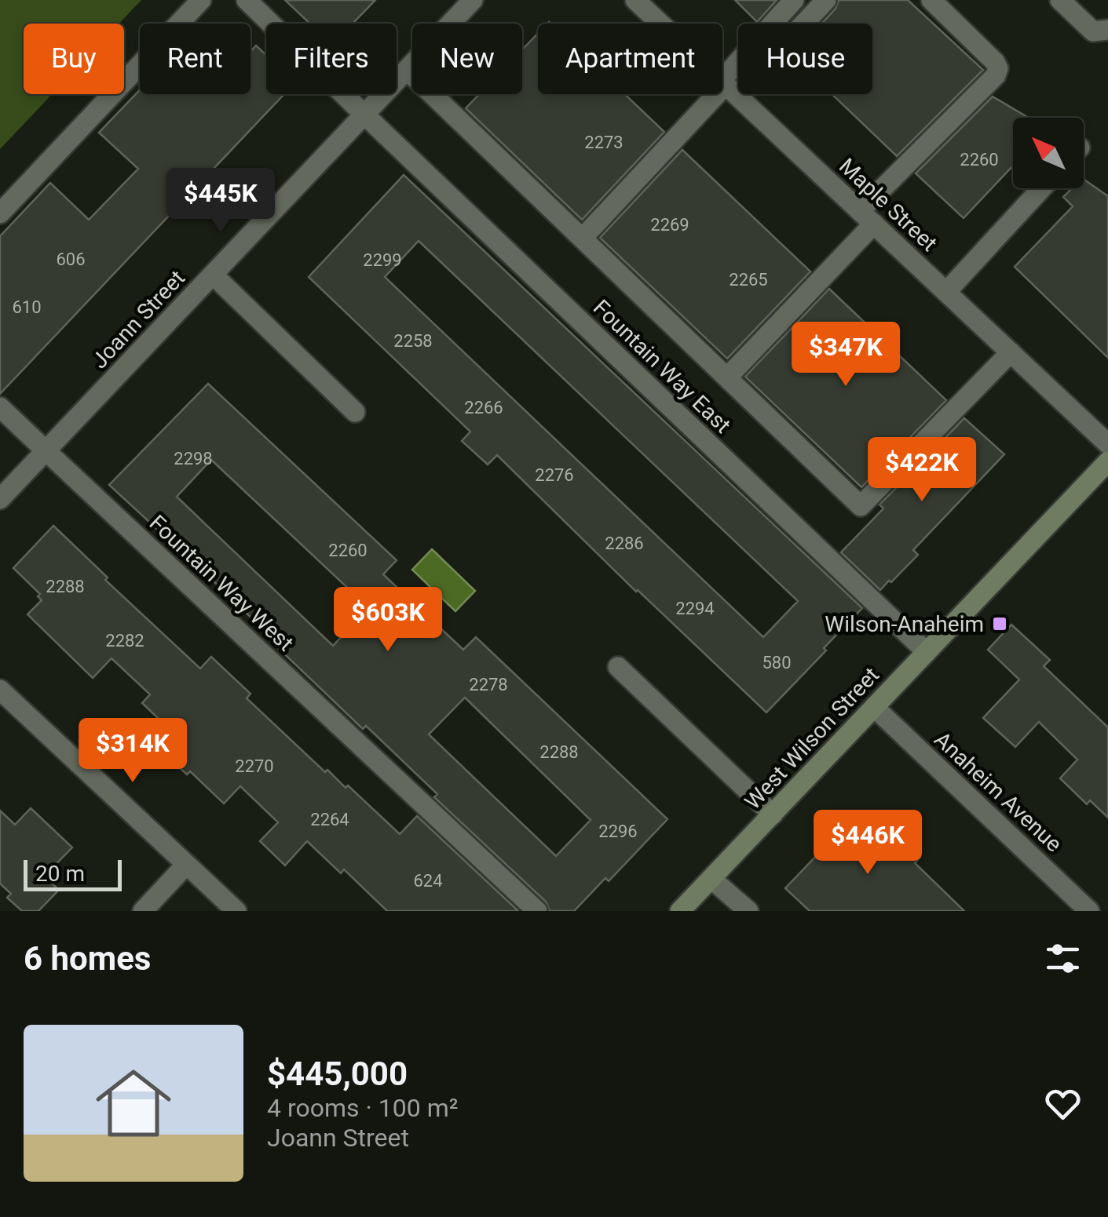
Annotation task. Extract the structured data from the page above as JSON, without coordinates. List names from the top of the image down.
{
  "streets": {
    "street": [
      "Maple Street",
      "Joann Street",
      "Fountain Way East",
      "Fountain Way West",
      "West Wilson Street",
      "Anaheim Avenue"
    ]
  },
  "crossings": [
    ["Joann Street", "Fountain Way East"],
    ["Joann Street", "Fountain Way West"],
    ["Fountain Way East", "West Wilson Street"],
    ["West Wilson Street", "Anaheim Avenue"]
  ],
  "places": {
    "transit": ["Wilson-Anaheim"]
  },
  "house_numbers": [
    "2273",
    "2260",
    "2269",
    "606",
    "2299",
    "2265",
    "610",
    "2258",
    "2266",
    "2298",
    "2276",
    "2286",
    "2260",
    "2288",
    "2294",
    "2282",
    "580",
    "2278",
    "2288",
    "2270",
    "2264",
    "2296",
    "624"
  ],
  "scale_bar": "20 m",
  "north": "top left",
  "page": {
    "chip": [
      "Buy",
      "Rent",
      "Filters",
      "New",
      "Apartment",
      "House"
    ],
    "price": [
      "$445K",
      "$347K",
      "$422K",
      "$603K",
      "$314K",
      "$446K"
    ],
    "scale": "20 m",
    "heading": "6 homes",
    "list": [
      {
        "name": "$445,000",
        "note": "4 rooms · 100 m² · Joann Street"
      }
    ]
  }
}
